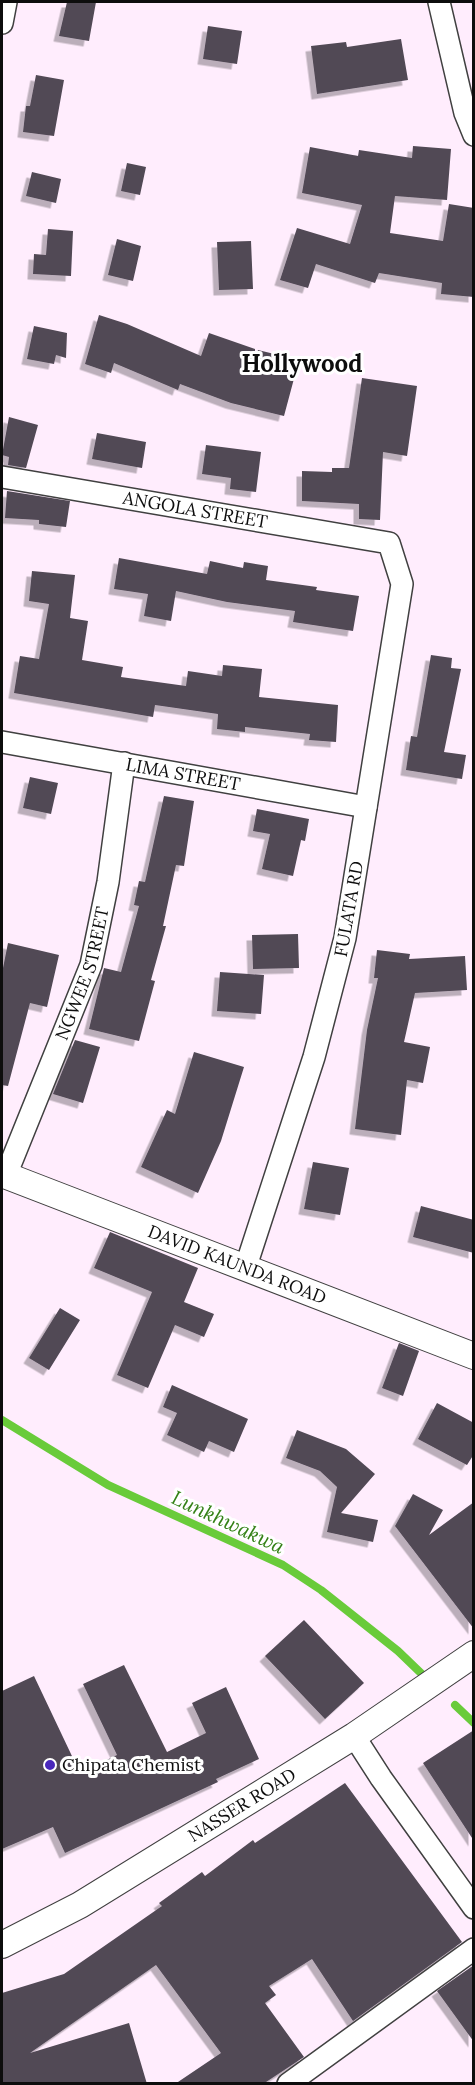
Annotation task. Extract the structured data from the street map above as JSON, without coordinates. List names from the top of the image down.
{
  "streets": {
    "street": [
      "ANGOLA STREET",
      "LIMA STREET",
      "FULATA RD",
      "NGWEE STREET",
      "DAVID KAUNDA ROAD",
      "NASSER ROAD"
    ]
  },
  "crossings": [
    ["ANGOLA STREET", "FULATA RD"],
    ["LIMA STREET", "FULATA RD"],
    ["LIMA STREET", "NGWEE STREET"],
    ["FULATA RD", "DAVID KAUNDA ROAD"],
    ["NGWEE STREET", "DAVID KAUNDA ROAD"]
  ],
  "districts": ["Hollywood"],
  "water": ["Lunkhwakwa"],
  "places": ["Chipata Chemist"]
}
